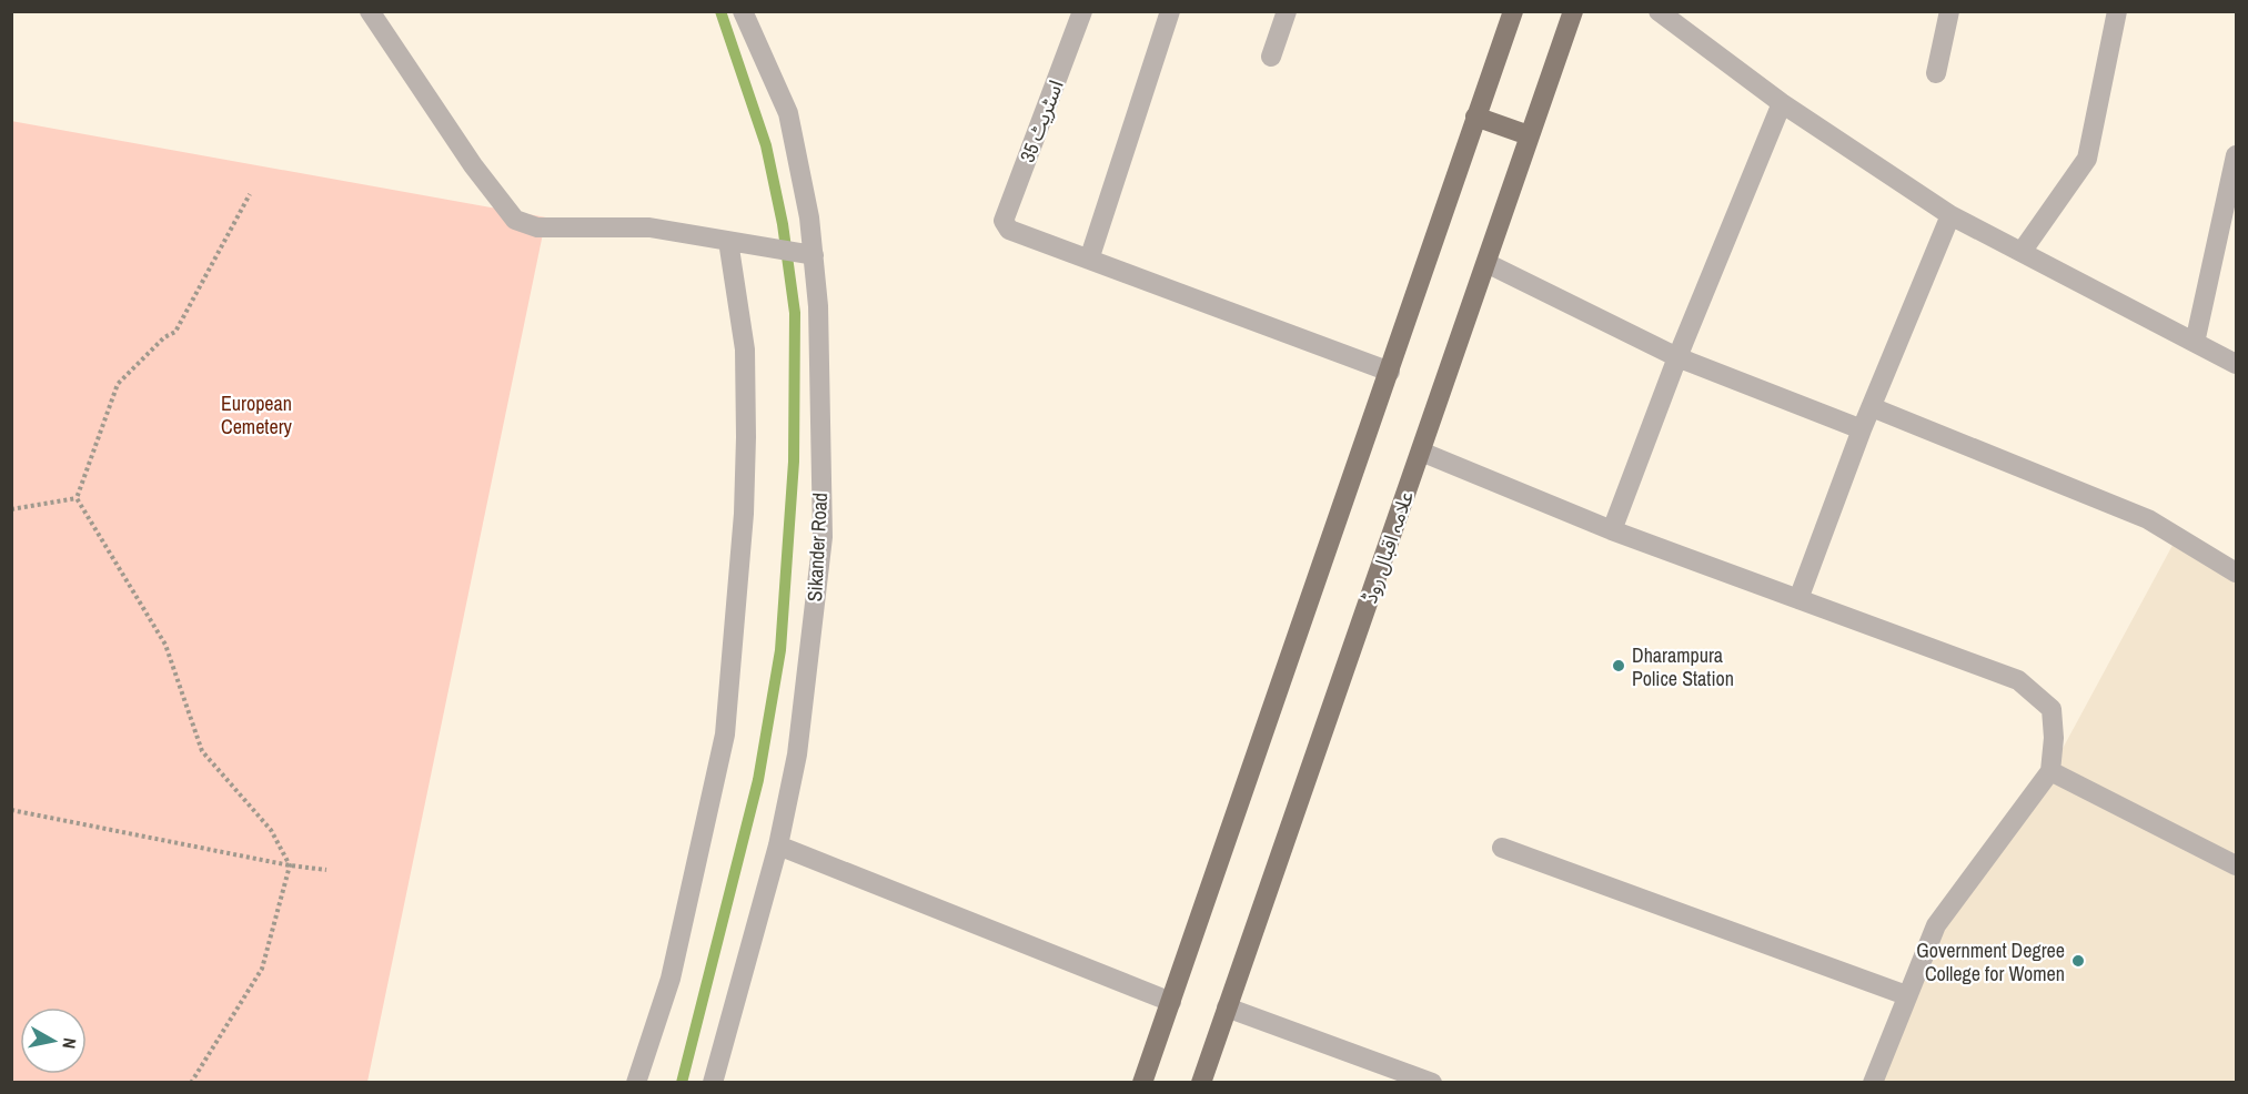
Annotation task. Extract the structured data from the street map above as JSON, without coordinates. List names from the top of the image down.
{
  "streets": {
    "main road": ["علامہ اقبال روڈ"],
    "street": ["اسٹریٹ 35", "Sikander Road"]
  },
  "parks": ["European Cemetery"],
  "places": ["Dharampura Police Station", "Government Degree College for Women"],
  "north": "right"
}
